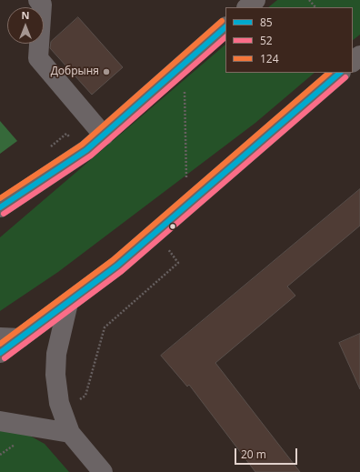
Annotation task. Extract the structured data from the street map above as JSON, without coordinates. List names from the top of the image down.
{
  "places": ["Добрыня"],
  "lines": ["transit line 124", "transit line 85", "transit line 52"],
  "legend": ["85", "52", "124"],
  "scale_bar": "20 m",
  "north": "top"
}
